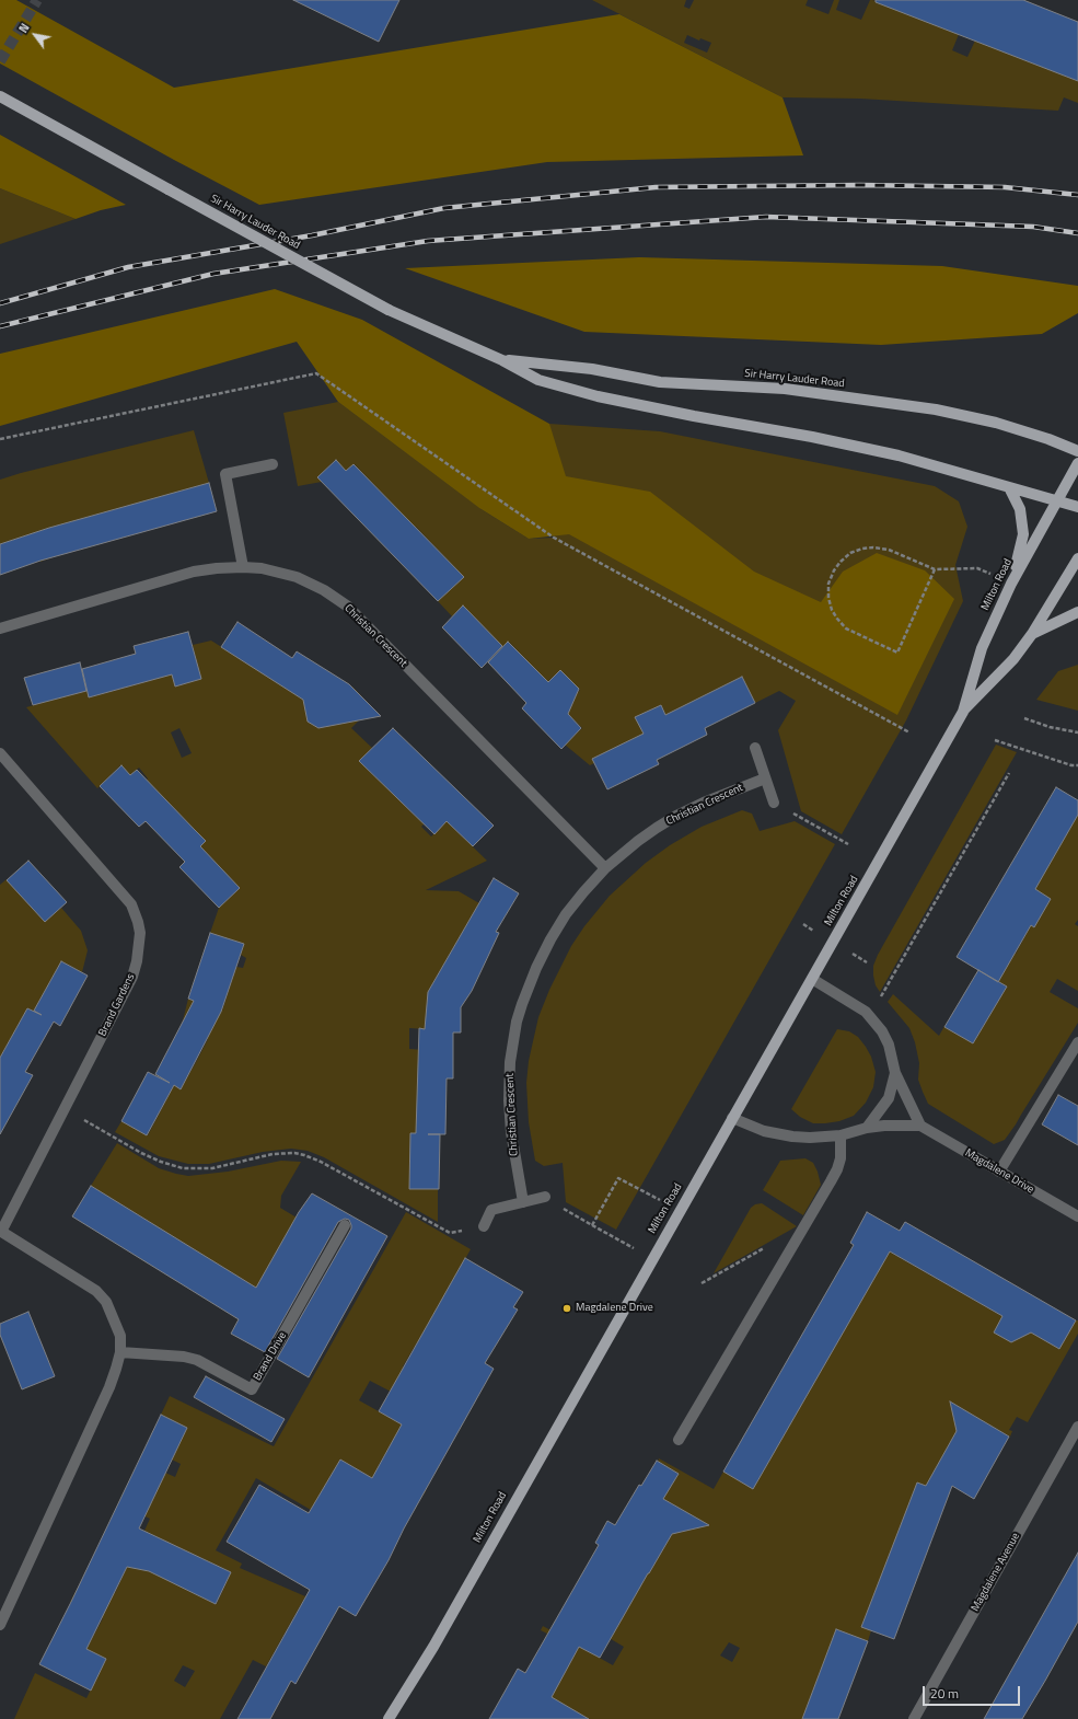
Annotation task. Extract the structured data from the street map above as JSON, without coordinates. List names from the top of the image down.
{
  "streets": {
    "main road": ["Sir Harry Lauder Road", "Milton Road"],
    "street": [
      "Christian Crescent",
      "Brand Gardens",
      "Magdalene Drive",
      "Brand Drive",
      "Magdalene Avenue"
    ]
  },
  "crossings": [
    ["Sir Harry Lauder Road", "Milton Road"]
  ],
  "places": ["Magdalene Drive"],
  "scale_bar": "20 m",
  "north": "top left"
}
